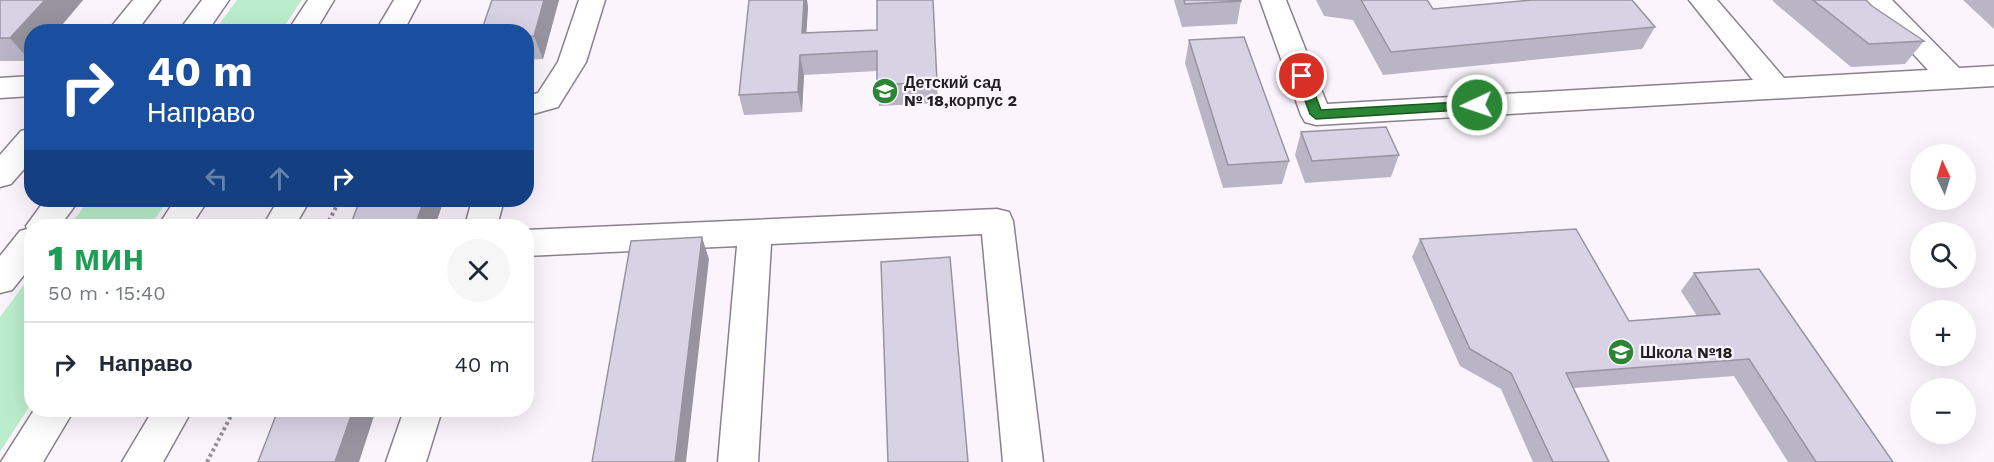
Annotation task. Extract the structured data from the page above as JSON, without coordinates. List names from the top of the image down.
{
  "places": {
    "school or university": ["Детский сад № 18,корпус 2", "Школа №18"]
  },
  "north": "top",
  "page": {
    "turn": ["40 m", "Направо"],
    "map_buttons": ["+", "−"],
    "heading": ["1 мин", "50 m · 15:40"],
    "list": [
      {
        "name": "Направо",
        "value": "40 m"
      }
    ]
  }
}
